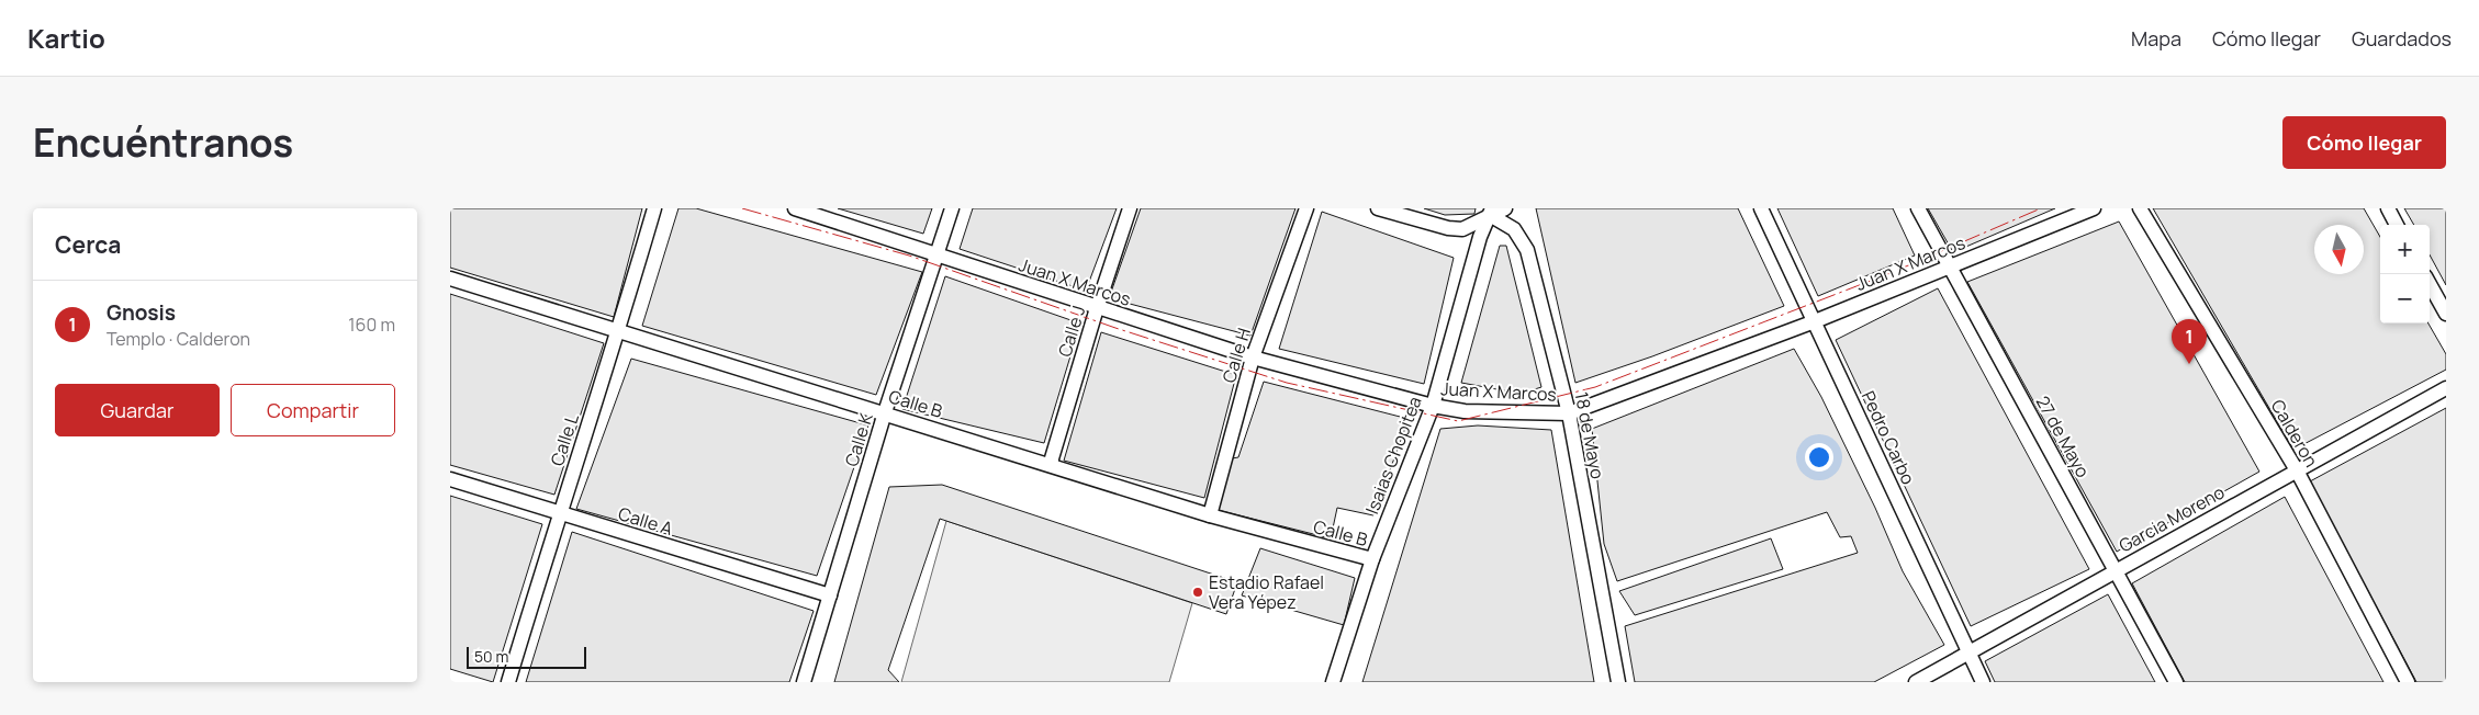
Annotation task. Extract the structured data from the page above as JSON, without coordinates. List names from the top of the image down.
{
  "streets": {
    "street": [
      "Juan X Marcos",
      "Calle J",
      "Calle H",
      "Calle B",
      "Calderon",
      "18 de Mayo",
      "27 de Mayo",
      "Pedro Carbo",
      "Calle L",
      "Calle K",
      "Isaias Chopitea",
      "Garcia Moreno",
      "Calle A"
    ]
  },
  "crossings": [
    ["Juan X Marcos", "Calle J"],
    ["Juan X Marcos", "Calle H"],
    ["Juan X Marcos", "18 de Mayo"],
    ["Juan X Marcos", "27 de Mayo"],
    ["Juan X Marcos", "Pedro Carbo"],
    ["Juan X Marcos", "Calle K"],
    ["Juan X Marcos", "Isaias Chopitea"],
    ["Calle J", "Calle B"],
    ["Calle H", "Calle B"],
    ["Calle B", "Calle L"],
    ["Calle B", "Calle K"],
    ["Calle B", "Isaias Chopitea"],
    ["Calderon", "Garcia Moreno"],
    ["18 de Mayo", "Isaias Chopitea"],
    ["27 de Mayo", "Garcia Moreno"],
    ["Pedro Carbo", "Garcia Moreno"],
    ["Calle L", "Calle A"],
    ["Calle K", "Calle A"]
  ],
  "places": ["Estadio Rafael Vera Yépez"],
  "scale_bar": "50 m",
  "north": "bottom",
  "page": {
    "header": "Kartio",
    "nav": ["Mapa", "Cómo llegar", "Guardados"],
    "title": "Encuéntranos",
    "buttons": [
      "Cómo llegar",
      ["Guardar", "Compartir"]
    ],
    "heading": "Cerca",
    "map_buttons": ["+", "−"],
    "list": [
      {
        "mark": "1",
        "name": "Gnosis",
        "note": "Templo · Calderon",
        "value": "160 m"
      }
    ],
    "pins": "1",
    "scale": "50 m"
  }
}
